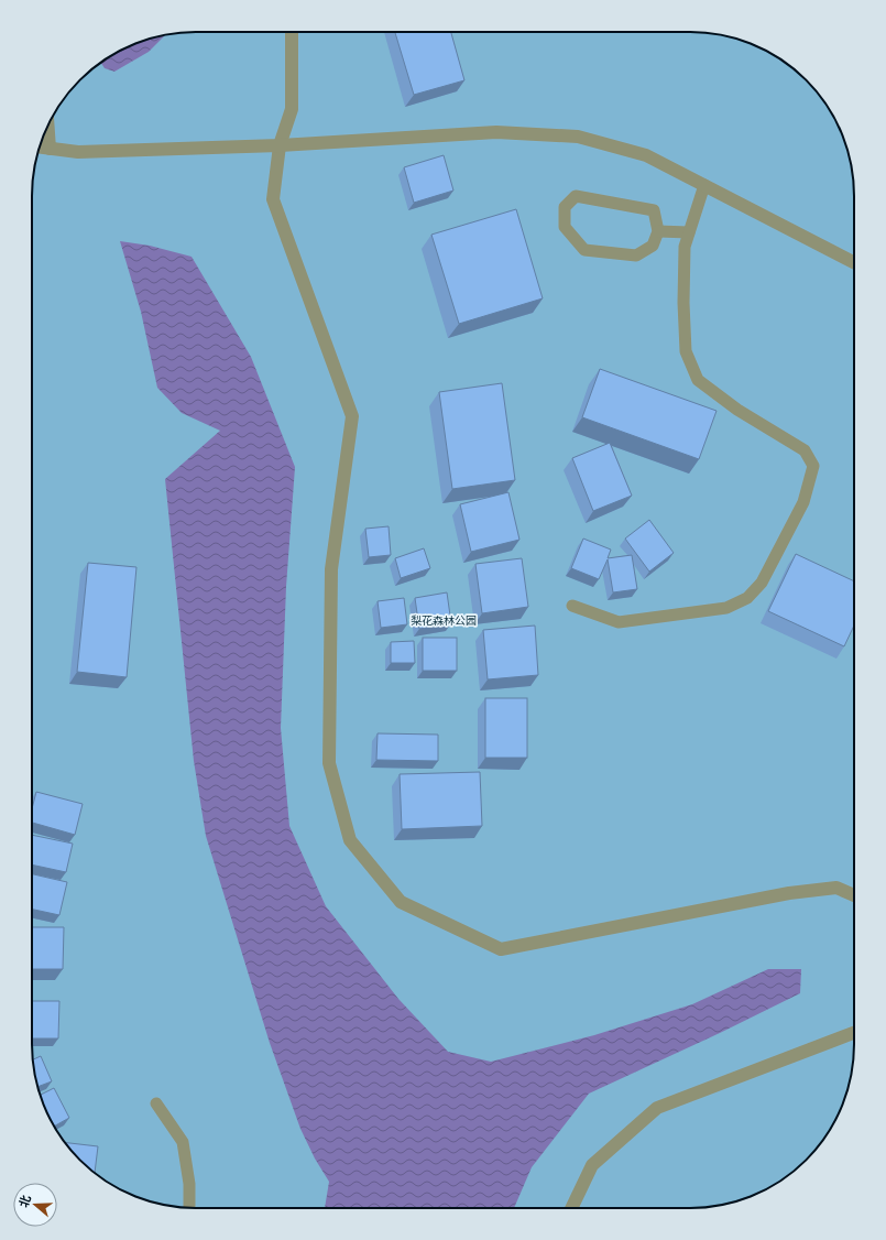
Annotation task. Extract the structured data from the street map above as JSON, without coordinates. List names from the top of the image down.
{
  "parks": ["梨花森林公园"],
  "north": "left"
}
